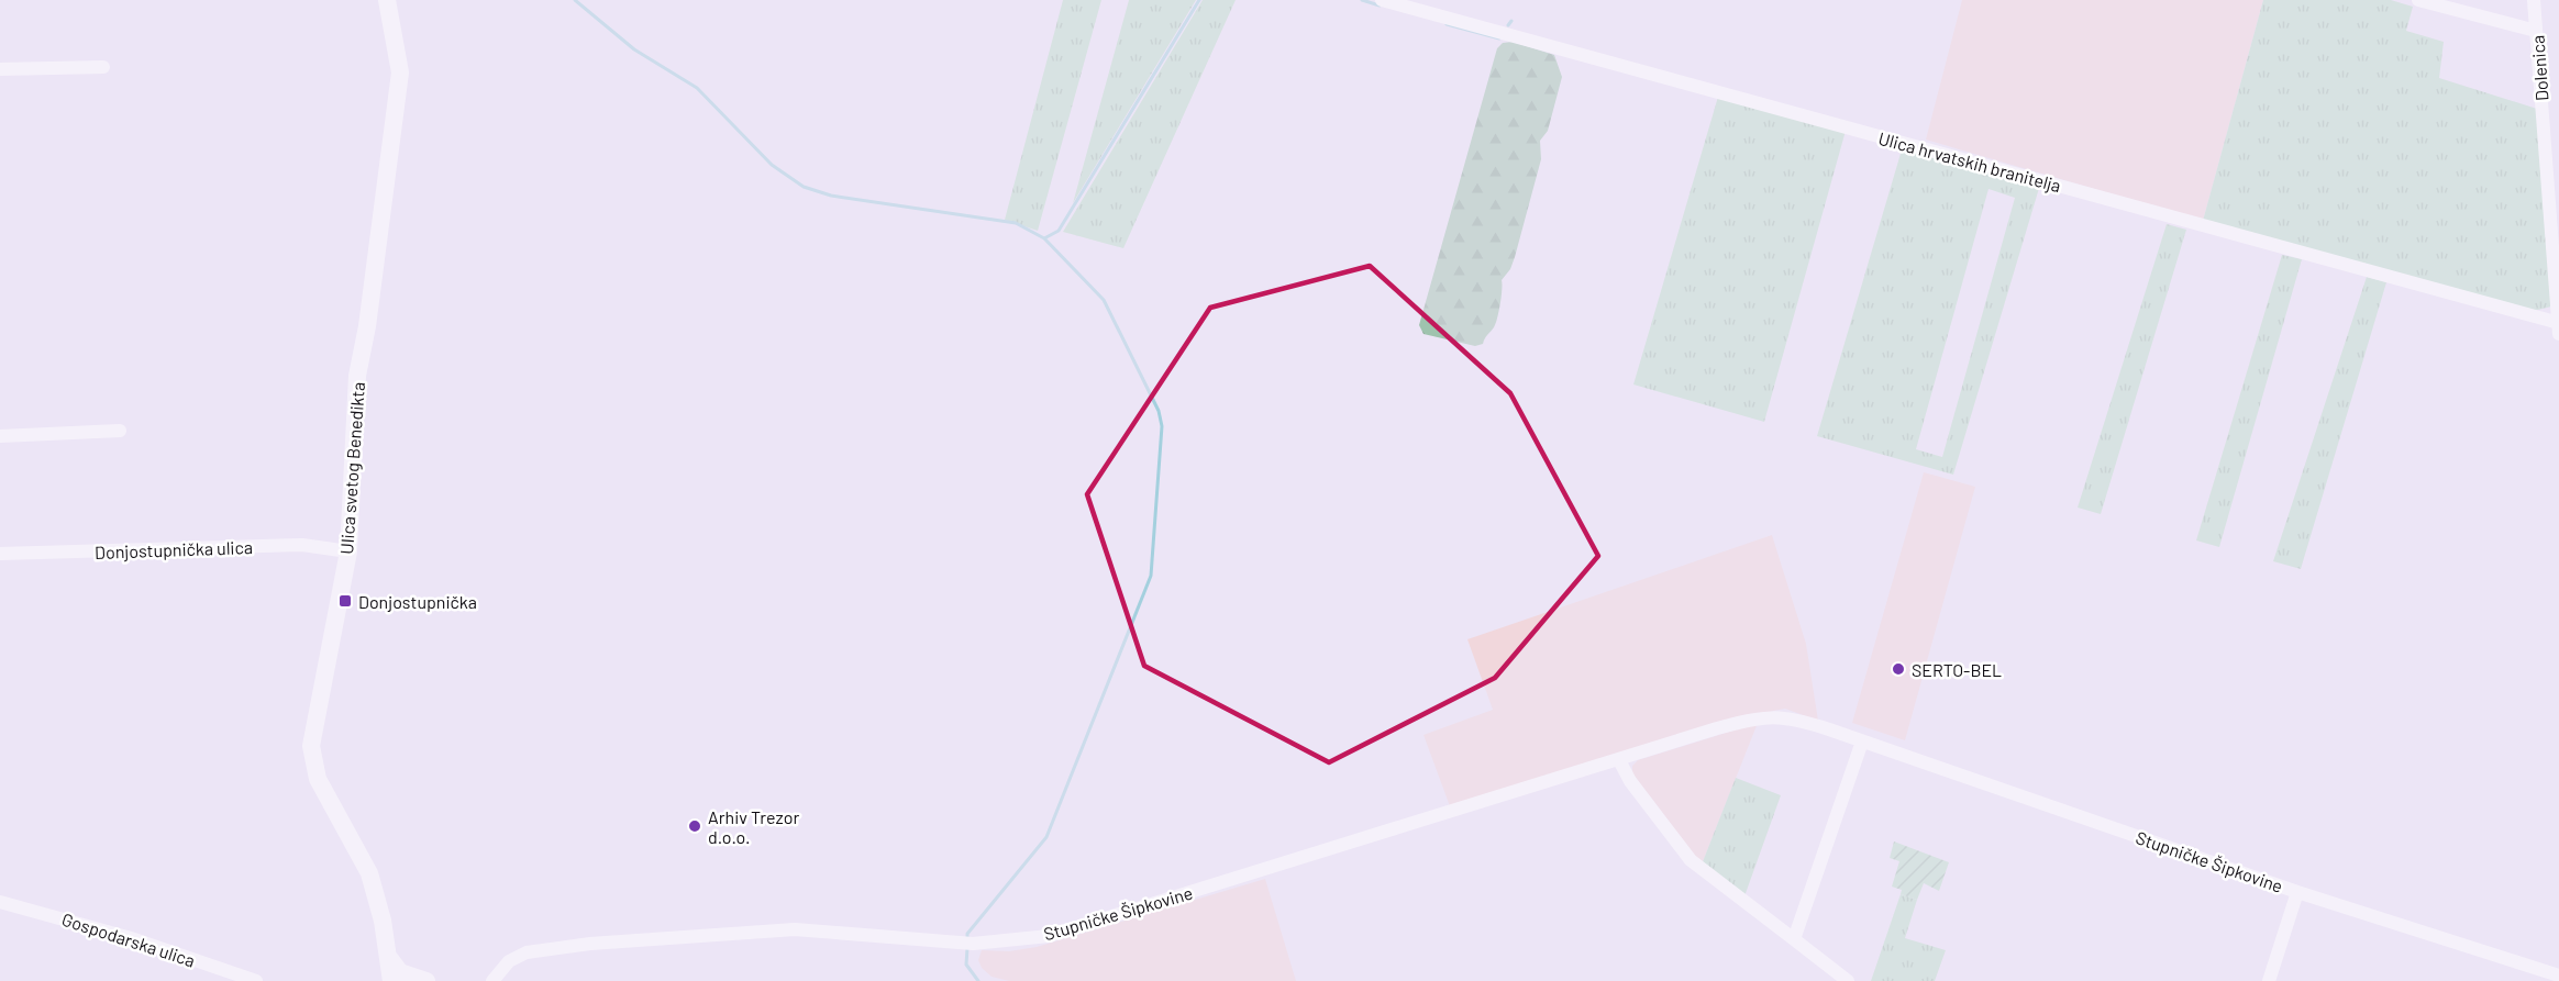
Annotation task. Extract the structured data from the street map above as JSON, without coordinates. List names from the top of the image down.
{
  "streets": {
    "main road": ["Ulica svetog Benedikta"],
    "street": [
      "Dolenica",
      "Ulica hrvatskih branitelja",
      "Donjostupnička ulica",
      "Stupničke Šipkovine",
      "Gospodarska ulica"
    ]
  },
  "crossings": [
    ["Dolenica", "Ulica hrvatskih branitelja"],
    ["Ulica svetog Benedikta", "Donjostupnička ulica"]
  ],
  "places": {
    "transit": ["Donjostupnička"],
    "other": ["SERTO-BEL", "Arhiv Trezor d.o.o."]
  }
}
